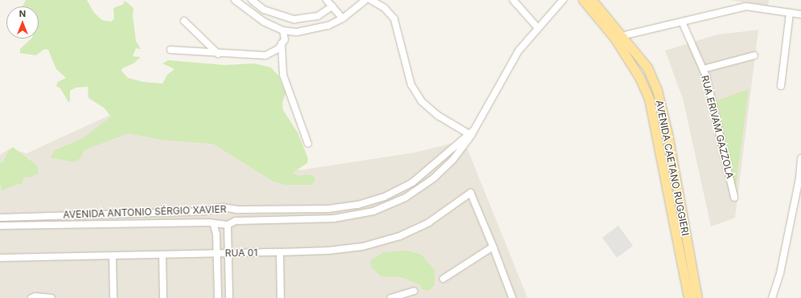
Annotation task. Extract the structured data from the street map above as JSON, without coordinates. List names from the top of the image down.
{
  "streets": {
    "main road": ["AVENIDA CAETANO RUGGIERI"],
    "street": ["RUA ERIVAM GAZZOLA", "AVENIDA ANTONIO SÉRGIO XAVIER", "RUA 01"]
  },
  "north": "top"
}
